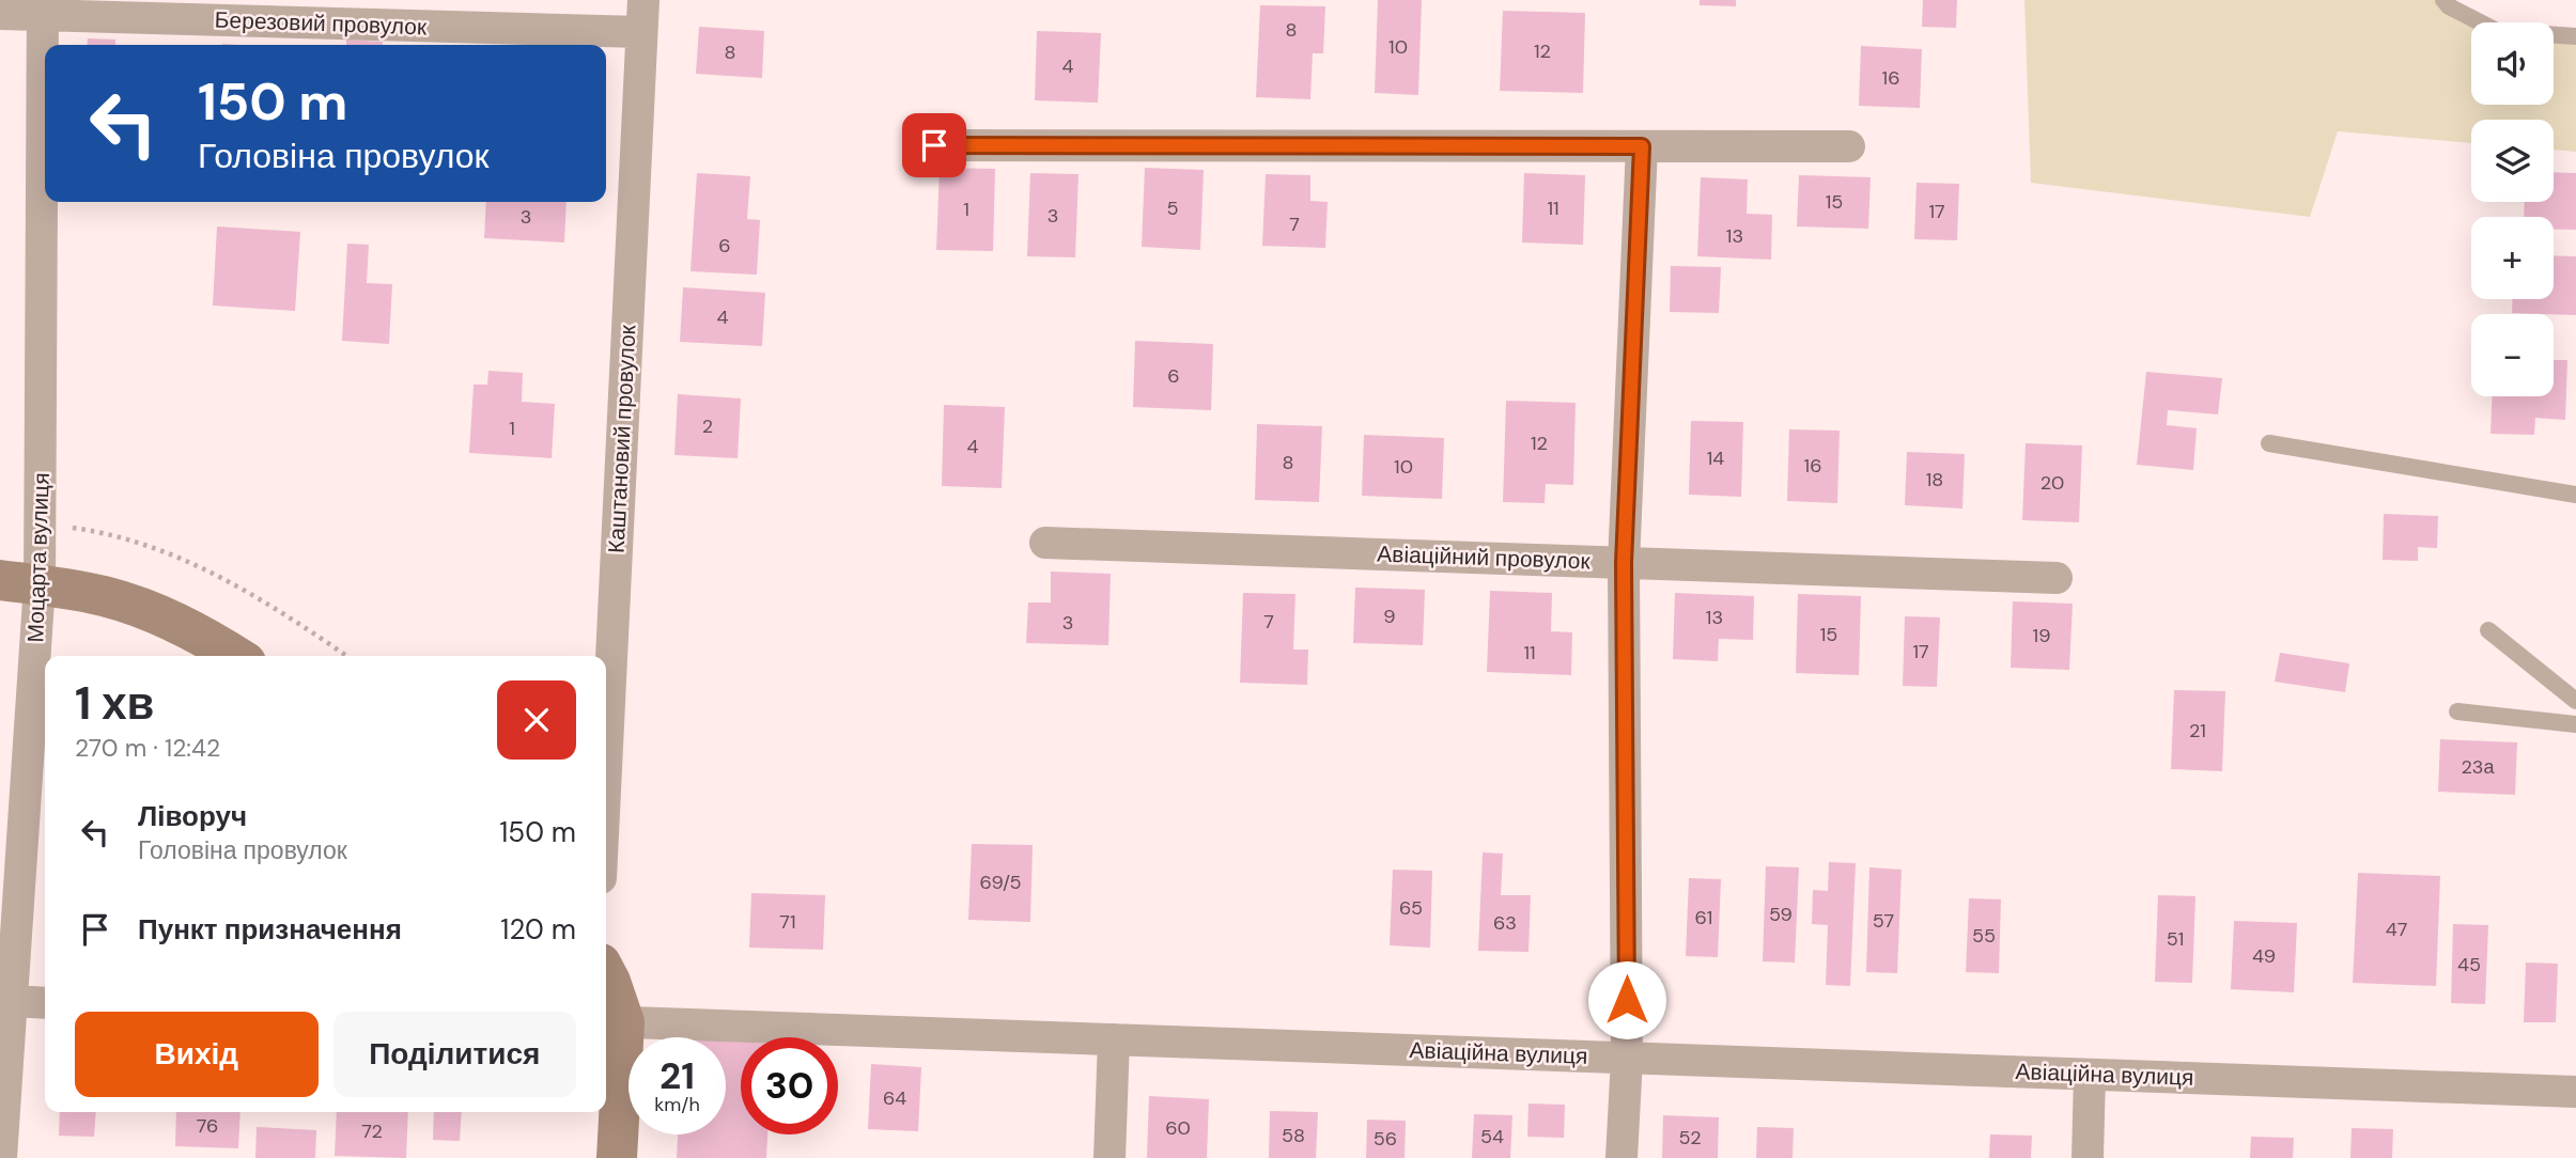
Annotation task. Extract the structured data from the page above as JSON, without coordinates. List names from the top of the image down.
{
  "streets": {
    "street": [
      "Березовий провулок",
      "Каштановий провулок",
      "Моцарта вулиця",
      "Авіаційний провулок",
      "Авіаційна вулиця"
    ]
  },
  "crossings": [
    ["Березовий провулок", "Каштановий провулок"],
    ["Березовий провулок", "Моцарта вулиця"]
  ],
  "house_numbers": [
    "8",
    "10",
    "12",
    "8",
    "4",
    "16",
    "15",
    "5",
    "11",
    "1",
    "17",
    "3",
    "3",
    "7",
    "13",
    "6",
    "4",
    "6",
    "2",
    "1",
    "12",
    "4",
    "14",
    "8",
    "16",
    "10",
    "18",
    "20",
    "9",
    "13",
    "7",
    "3",
    "15",
    "19",
    "17",
    "11",
    "21",
    "23а",
    "69/5",
    "65",
    "59",
    "61",
    "57",
    "71",
    "63",
    "47",
    "55",
    "51",
    "49",
    "45",
    "64",
    "76",
    "60",
    "72",
    "58",
    "54",
    "52",
    "56"
  ],
  "page": {
    "map_buttons": ["+", "−"],
    "turn": ["150 m", "Головіна провулок"],
    "heading": ["1 хв", "270 m · 12:42"],
    "list": [
      {
        "name": "Ліворуч",
        "note": "Головіна провулок",
        "value": "150 m"
      },
      {
        "name": "Пункт призначення",
        "value": "120 m"
      }
    ],
    "buttons": ["Вихід", "Поділитися"],
    "speed": "21 km/h",
    "limit": "30"
  }
}
